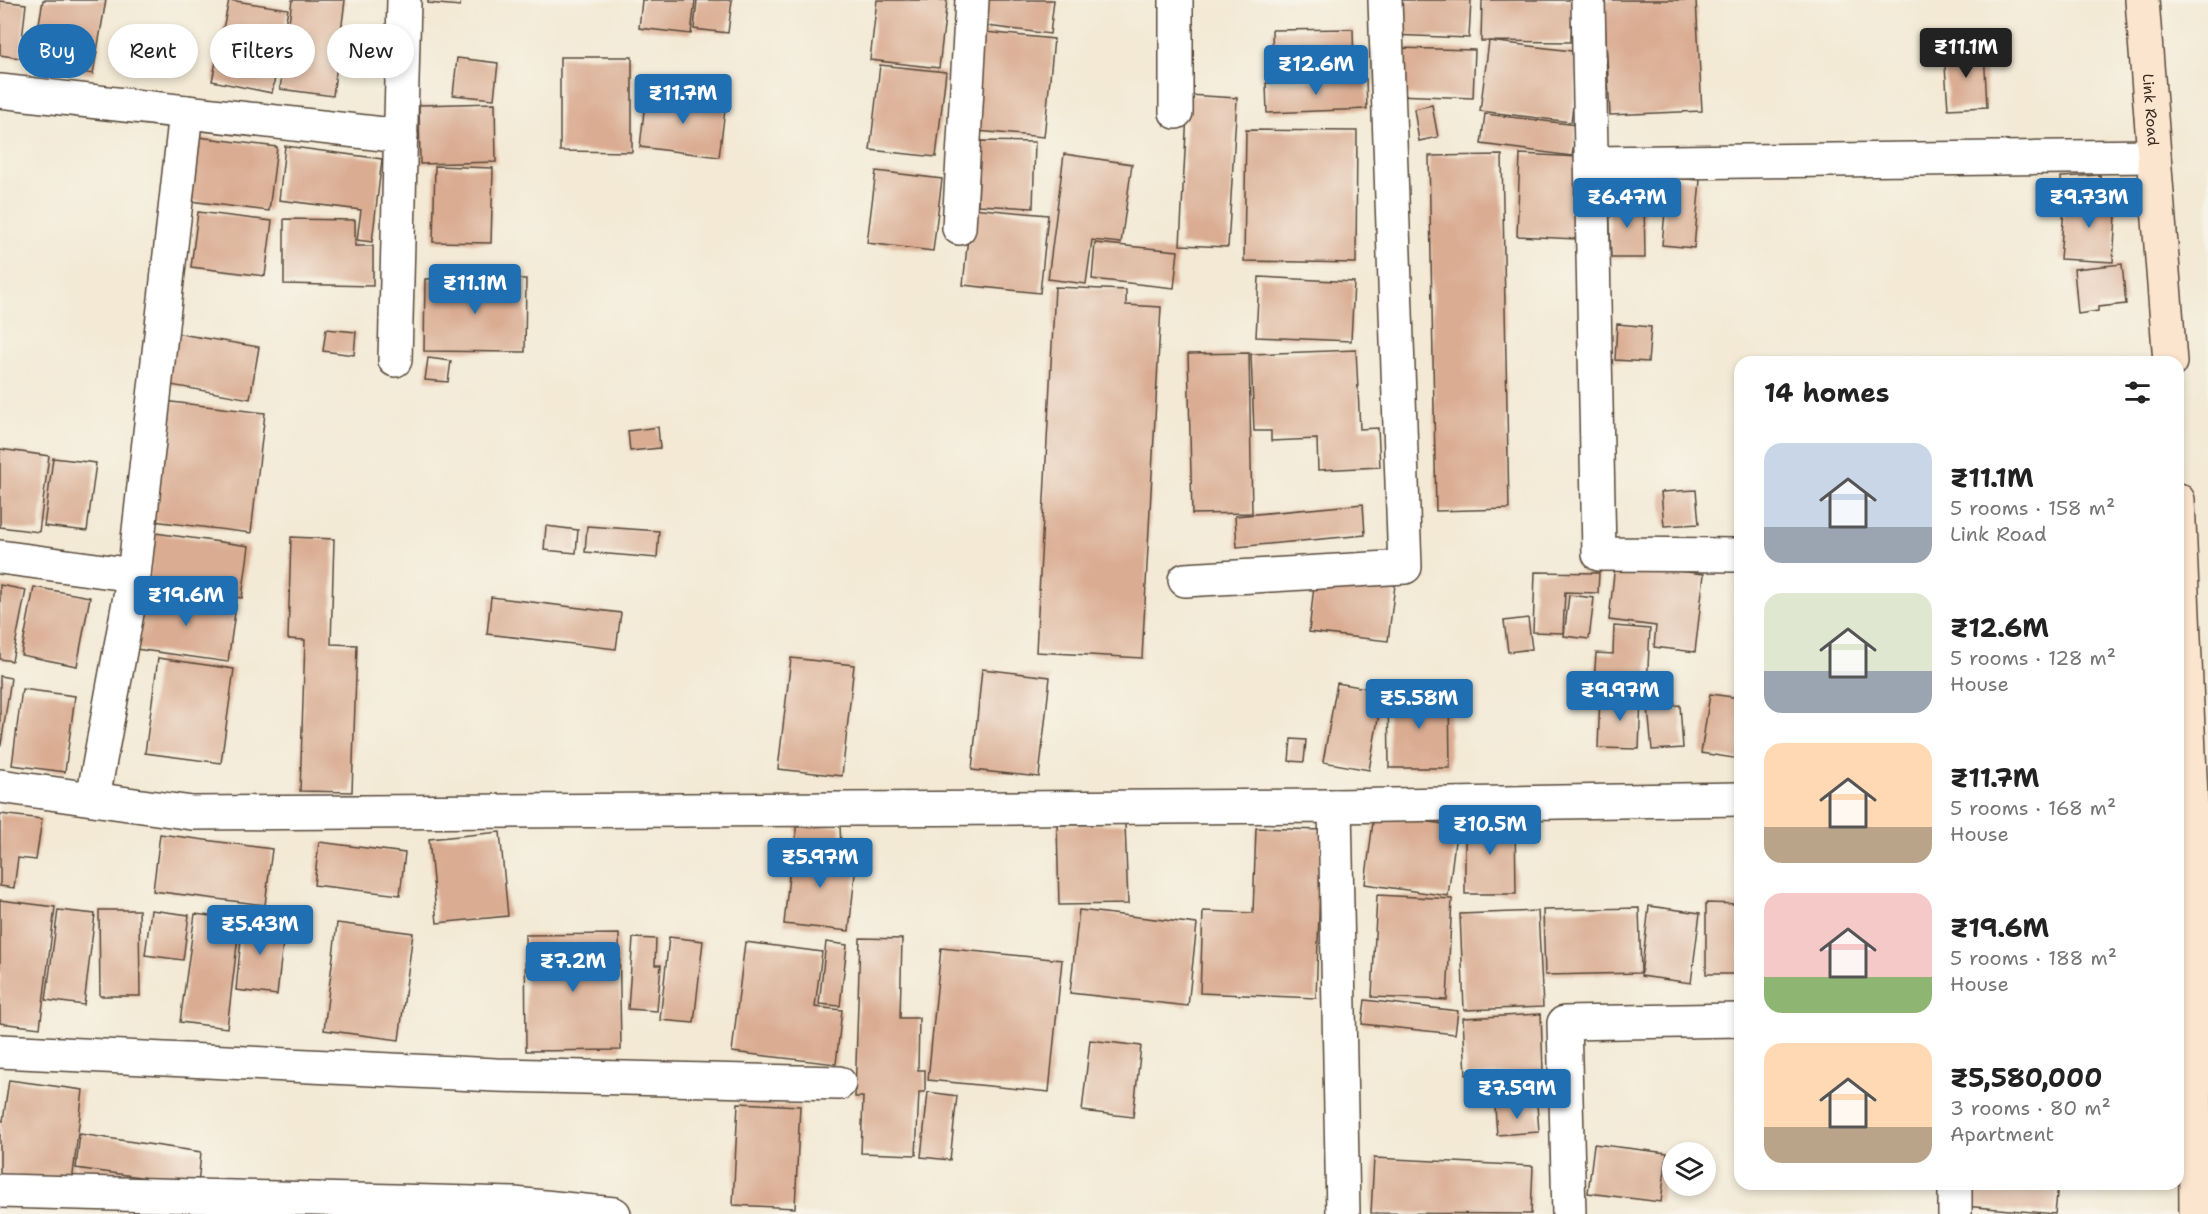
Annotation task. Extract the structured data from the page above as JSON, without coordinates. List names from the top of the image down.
{
  "streets": {
    "street": ["Link Road"]
  },
  "page": {
    "chip": [
      "Buy",
      "Rent",
      "Filters",
      "New"
    ],
    "price": [
      "₹11.1M",
      "₹12.6M",
      "₹11.7M",
      "₹6.47M",
      "₹9.73M",
      "₹11.1M",
      "₹19.6M",
      "₹9.97M",
      "₹5.58M",
      "₹10.5M",
      "₹5.97M",
      "₹5.43M",
      "₹7.2M",
      "₹7.59M"
    ],
    "heading": "14 homes",
    "list": [
      {
        "name": "₹11.1M",
        "note": "5 rooms · 158 m² · Link Road"
      },
      {
        "name": "₹12.6M",
        "note": "5 rooms · 128 m² · House"
      },
      {
        "name": "₹11.7M",
        "note": "5 rooms · 168 m² · House"
      },
      {
        "name": "₹19.6M",
        "note": "5 rooms · 188 m² · House"
      },
      {
        "name": "₹5,580,000",
        "note": "3 rooms · 80 m² · Apartment"
      }
    ]
  }
}
